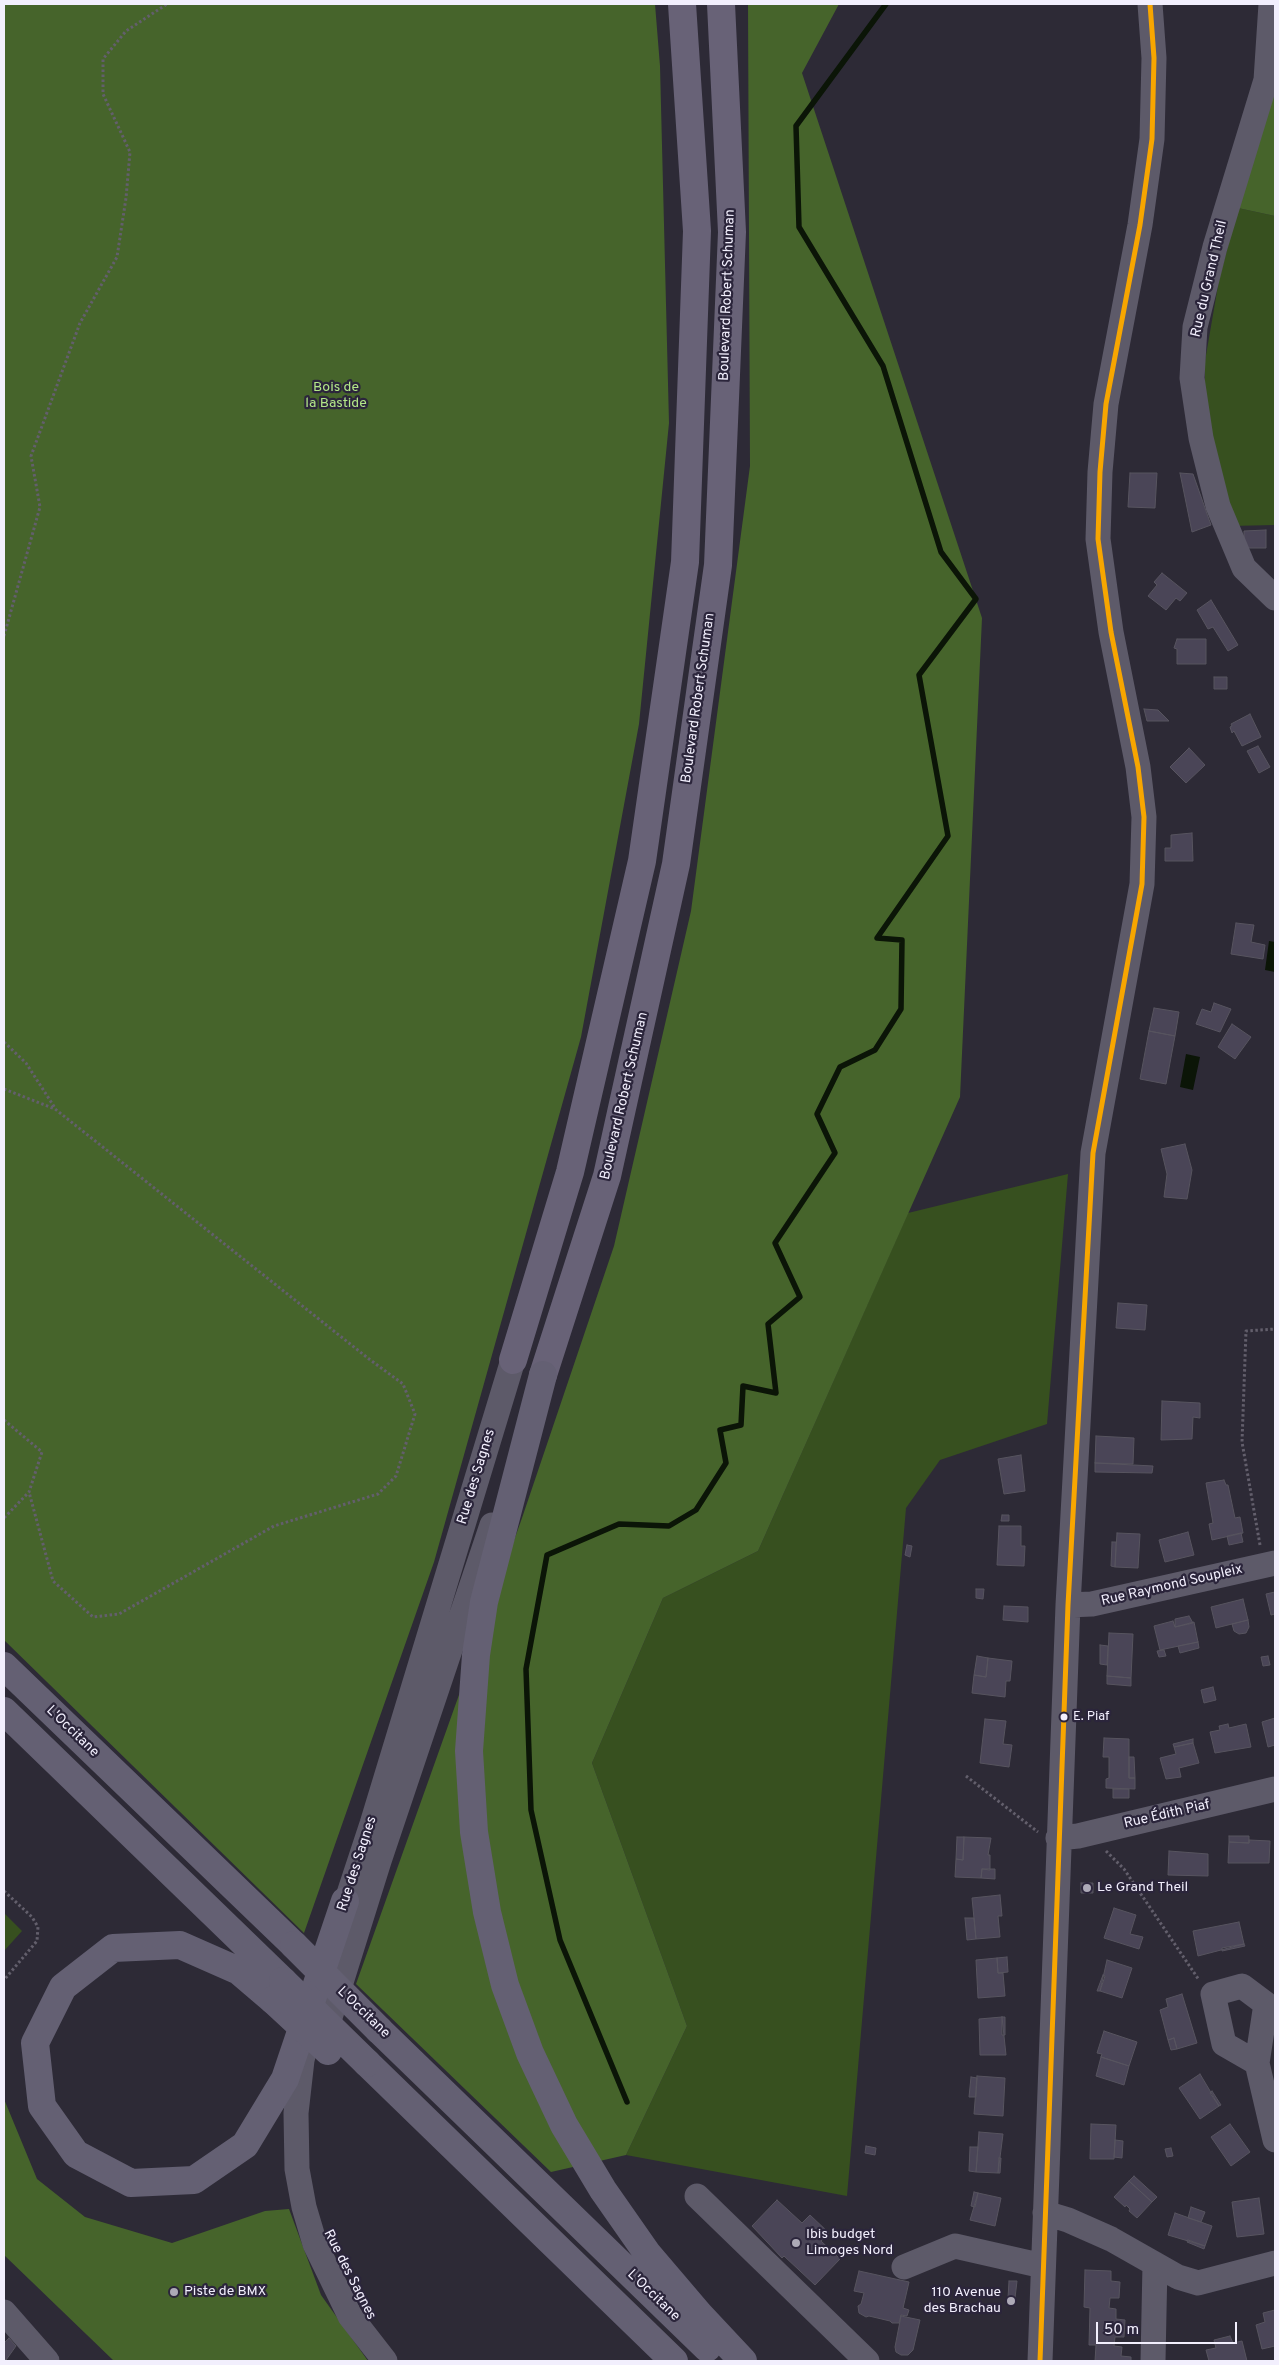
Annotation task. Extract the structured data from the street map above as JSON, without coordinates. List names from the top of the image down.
{
  "streets": {
    "highway": ["L'Occitane"],
    "main road": ["Boulevard Robert Schuman"],
    "street": [
      "Rue du Grand Theil",
      "Rue des Sagnes",
      "Rue Raymond Soupleix",
      "Rue Édith Piaf"
    ]
  },
  "crossings": [
    ["Boulevard Robert Schuman", "Rue des Sagnes"]
  ],
  "parks": ["Bois de la Bastide"],
  "places": [
    "E. Piaf",
    "Le Grand Theil",
    "Ibis budget Limoges Nord",
    "Piste de BMX",
    "110 Avenue des Brachau"
  ],
  "scale_bar": "50 m"
}
